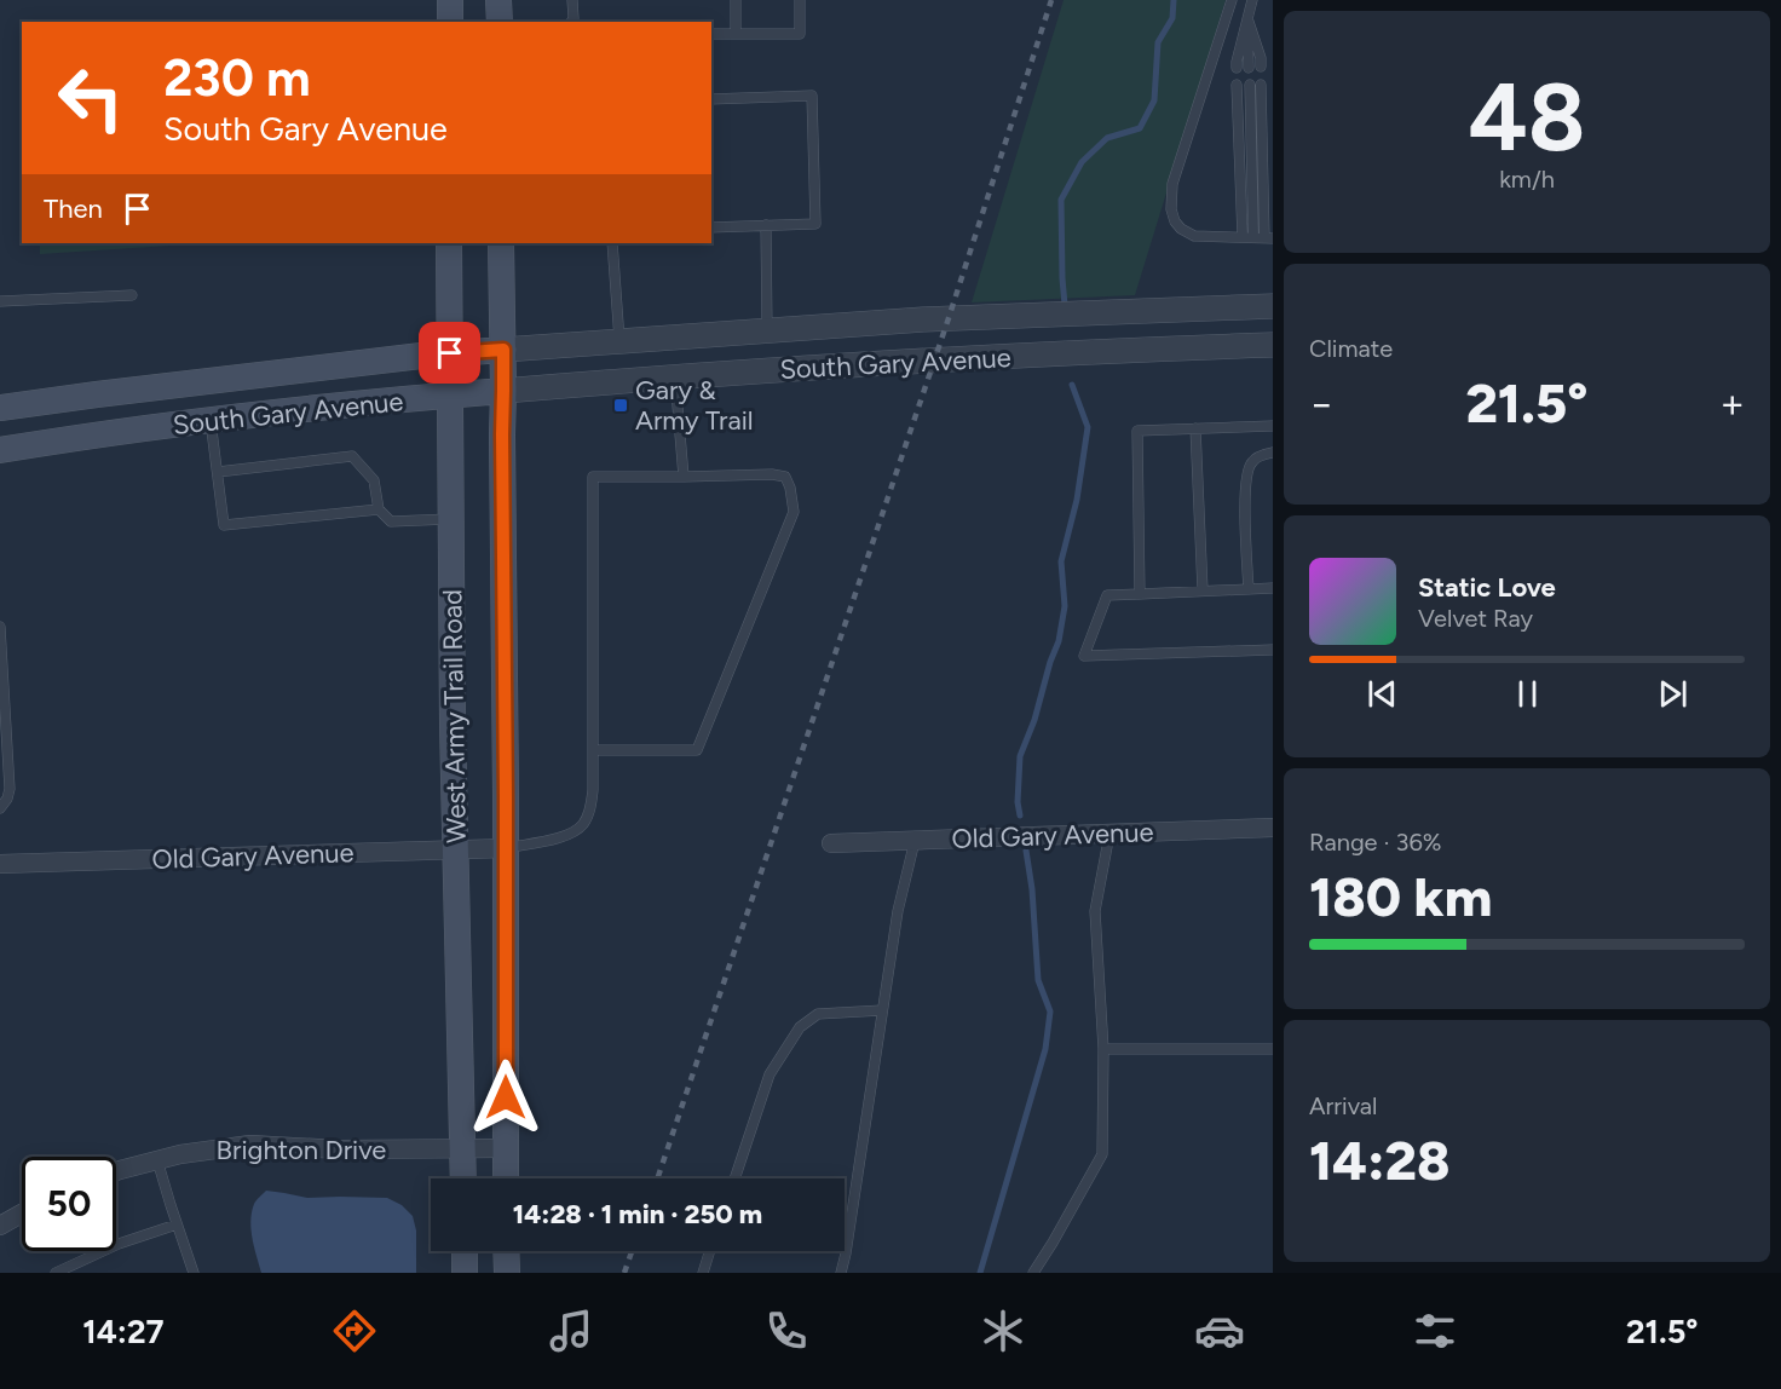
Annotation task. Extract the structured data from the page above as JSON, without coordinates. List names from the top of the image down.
{
  "streets": {
    "main road": ["South Gary Avenue", "West Army Trail Road"],
    "street": ["Old Gary Avenue", "Brighton Drive"]
  },
  "crossings": [
    ["South Gary Avenue", "West Army Trail Road"],
    ["West Army Trail Road", "Old Gary Avenue"],
    ["West Army Trail Road", "Brighton Drive"]
  ],
  "places": {
    "transit": ["Gary & Army Trail"]
  },
  "page": {
    "tile": [
      ["48", "km/h"],
      "Climate",
      ["Range · 36%", "180 km"],
      ["Arrival", "14:28"]
    ],
    "turn": ["230 m", "South Gary Avenue"],
    "then": "Then",
    "heat": ["−", "21.5°", "+"],
    "song": ["Static Love", "Velvet Ray"],
    "limit": "50",
    "trip": "14:28 · 1 min · 250 m",
    "tabs": ["14:27", "21.5°"]
  }
}
